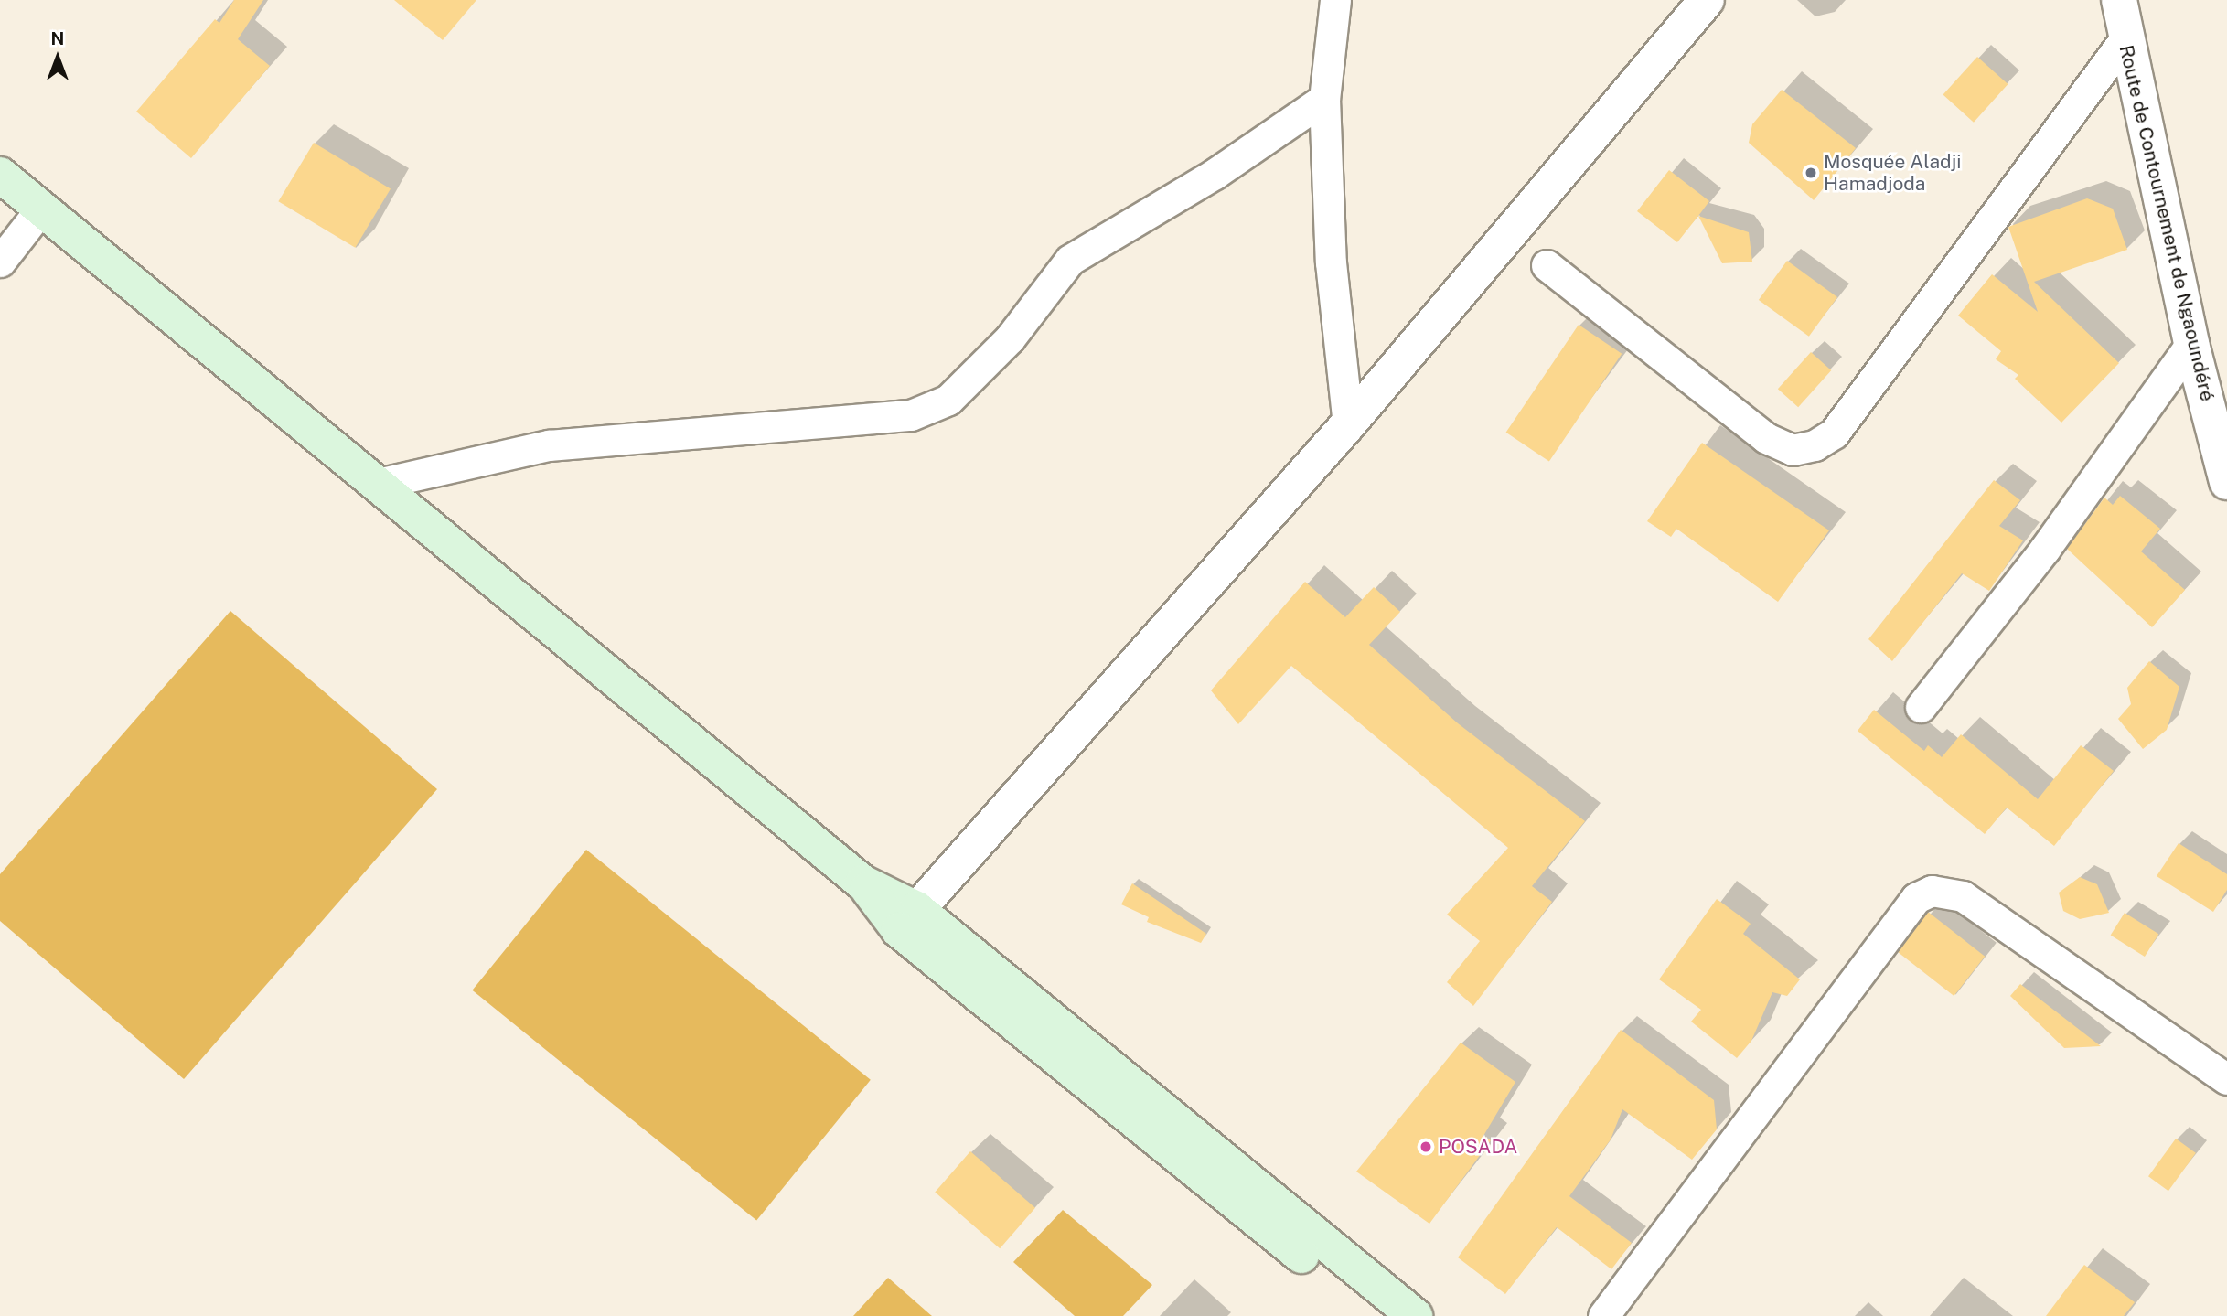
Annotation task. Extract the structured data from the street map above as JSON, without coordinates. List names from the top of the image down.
{
  "streets": {
    "street": ["Route de Contournement de Ngaoundéré"]
  },
  "places": ["Mosquée Aladji Hamadjoda", "POSADA"],
  "north": "top"
}
